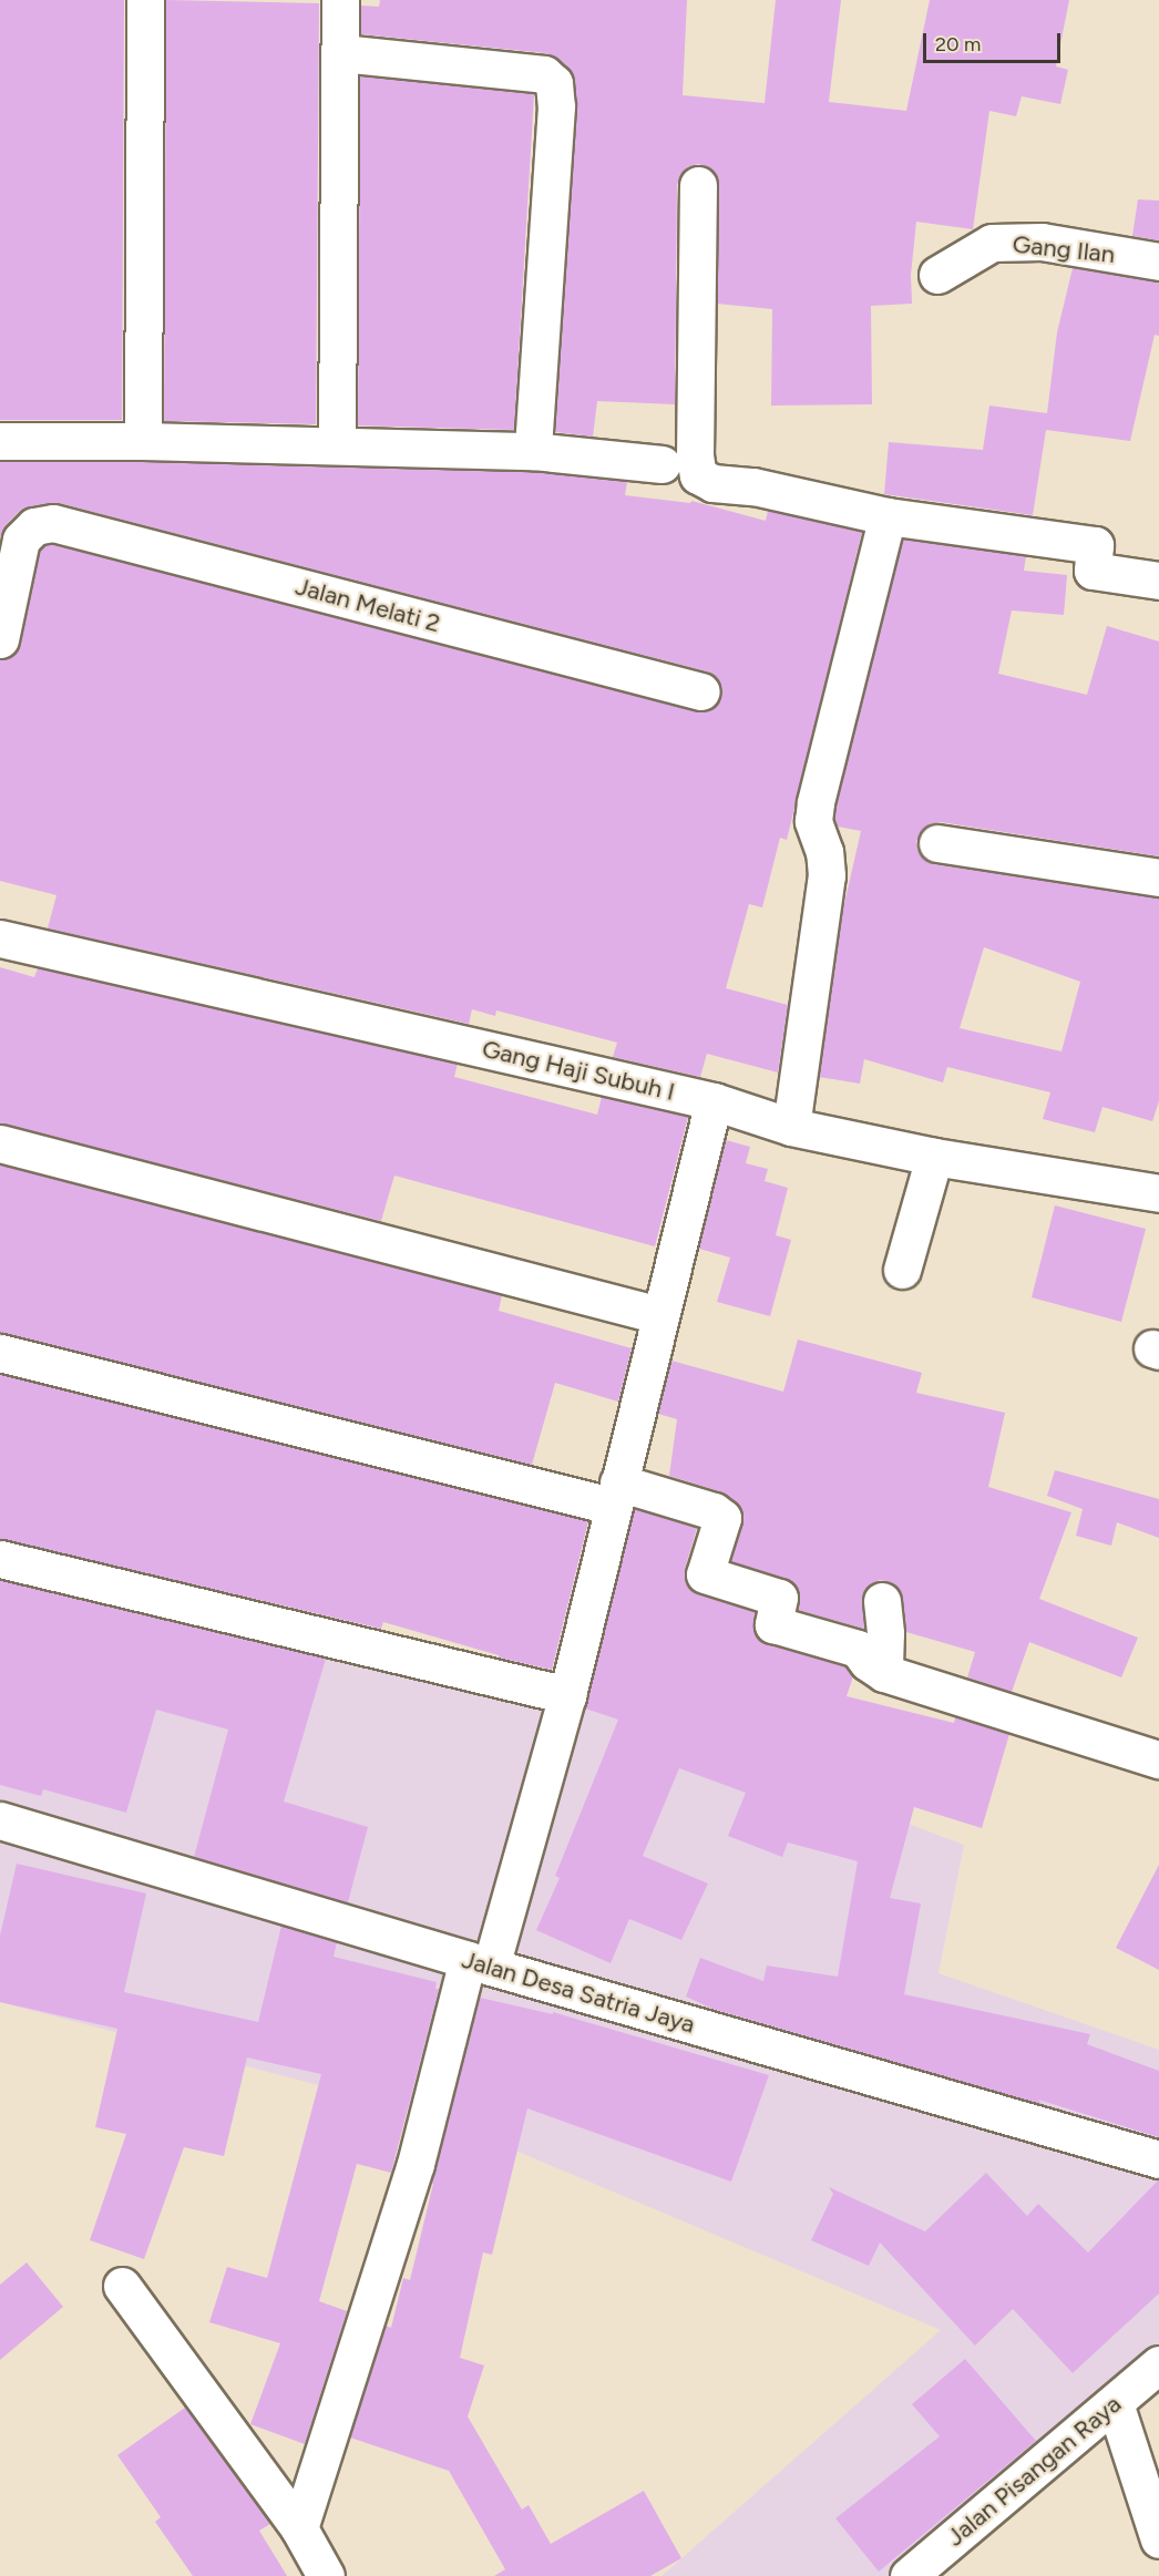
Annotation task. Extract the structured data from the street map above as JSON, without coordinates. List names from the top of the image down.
{
  "streets": {
    "street": [
      "Gang Ilan",
      "Jalan Melati 2",
      "Gang Haji Subuh I",
      "Jalan Desa Satria Jaya",
      "Jalan Pisangan Raya"
    ]
  },
  "scale_bar": "20 m"
}
